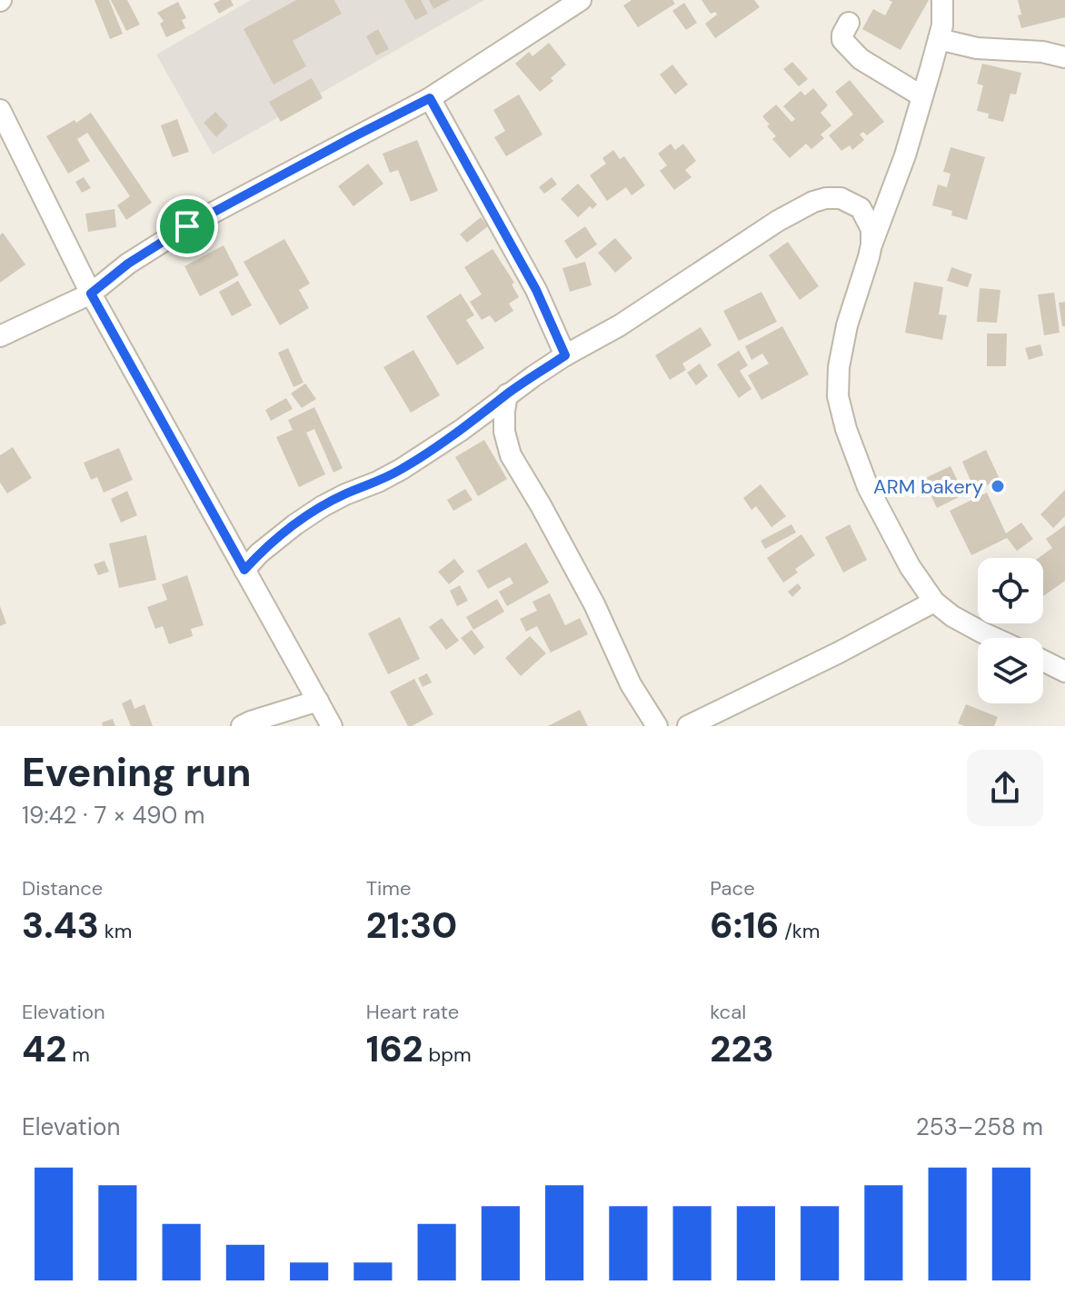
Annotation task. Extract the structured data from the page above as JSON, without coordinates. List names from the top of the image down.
{
  "places": ["ARM bakery"],
  "page": {
    "heading": ["Evening run", "19:42 · 7 × 490 m"],
    "stats": [
      ["Distance", "3.43 km"],
      ["Time", "21:30"],
      ["Pace", "6:16 /km"],
      ["Elevation", "42 m"],
      ["Heart rate", "162 bpm"],
      ["kcal", "223"]
    ],
    "chart": ["Elevation", "253–258 m"]
  }
}
